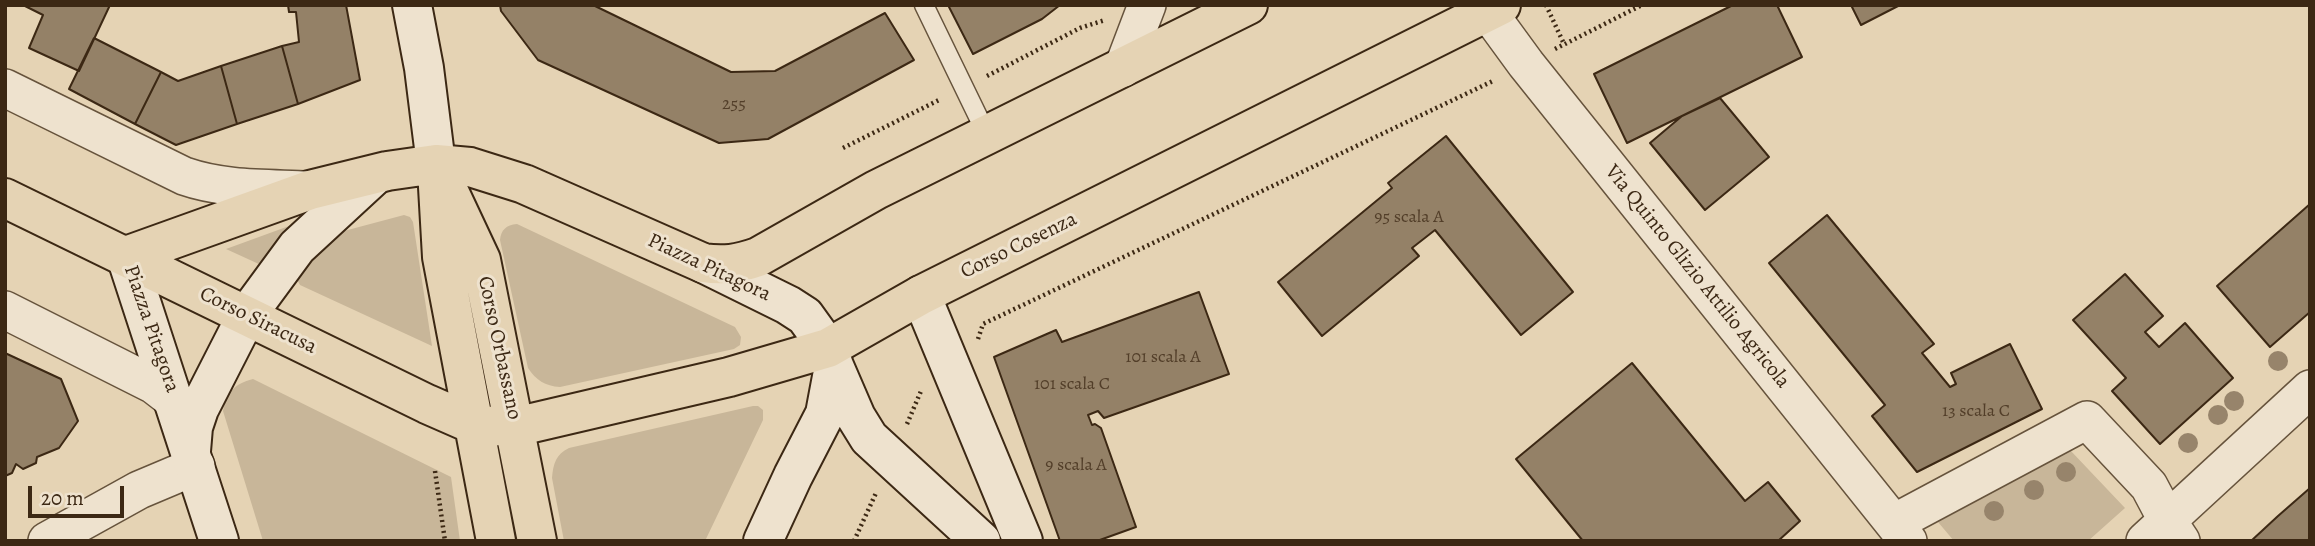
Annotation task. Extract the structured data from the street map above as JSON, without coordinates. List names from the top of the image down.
{
  "streets": {
    "main road": [
      "Corso Cosenza",
      "Piazza Pitagora",
      "Corso Siracusa",
      "Corso Orbassano"
    ],
    "street": ["Via Quinto Glizio Attilio Agricola"]
  },
  "crossings": [
    ["Corso Cosenza", "Piazza Pitagora"],
    ["Corso Cosenza", "Via Quinto Glizio Attilio Agricola"],
    ["Corso Cosenza", "Corso Siracusa"],
    ["Corso Cosenza", "Corso Orbassano"],
    ["Piazza Pitagora", "Corso Siracusa"],
    ["Piazza Pitagora", "Corso Orbassano"],
    ["Corso Siracusa", "Corso Orbassano"]
  ],
  "house_numbers": [
    "255",
    "95 scala A",
    "101 scala A",
    "101 scala C",
    "13 scala C",
    "9 scala A"
  ],
  "scale_bar": "20 m"
}
